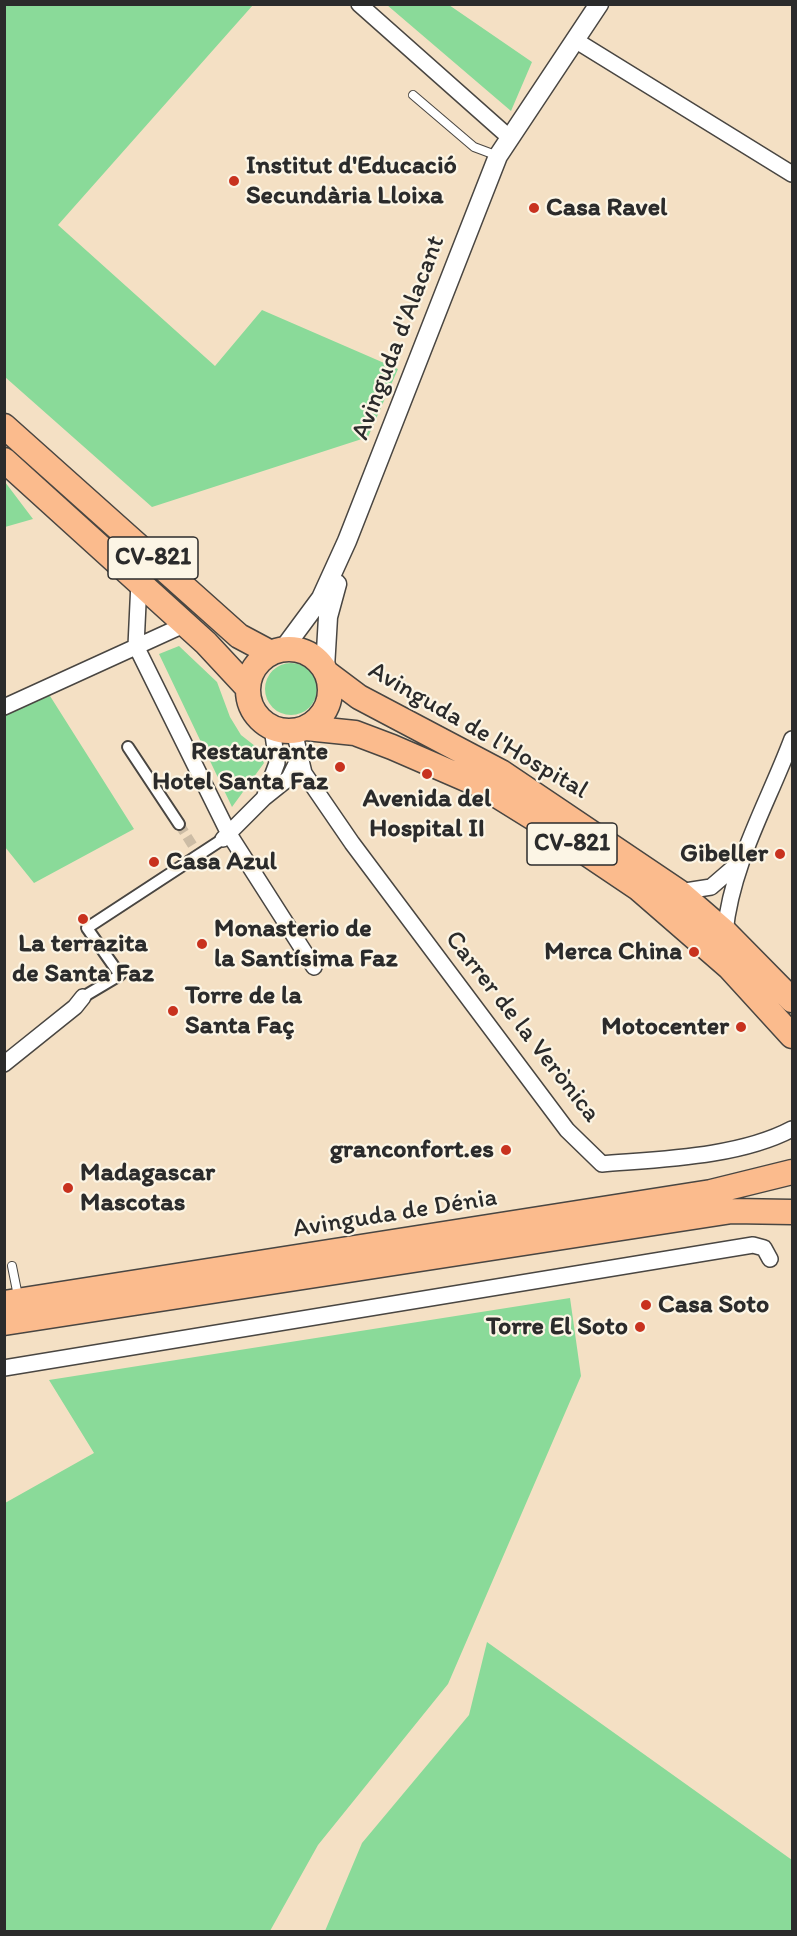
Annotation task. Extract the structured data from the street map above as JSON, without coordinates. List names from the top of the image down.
{
  "streets": {
    "main road": ["CV-821", "Avinguda de l'Hospital", "Avinguda de Dénia"],
    "street": ["Avinguda d'Alacant", "Carrer de la Verònica"]
  },
  "crossings": [
    ["Avinguda d'Alacant", "CV-821"],
    ["Avinguda d'Alacant", "Avinguda de l'Hospital"],
    ["Avinguda d'Alacant", "Carrer de la Verònica"],
    ["CV-821", "Avinguda de l'Hospital"],
    ["CV-821", "Carrer de la Verònica"],
    ["Avinguda de l'Hospital", "Carrer de la Verònica"]
  ],
  "places": [
    "Institut d'Educació Secundària Lloixa",
    "Casa Ravel",
    "Restaurante Hotel Santa Faz",
    "Avenida del Hospital II",
    "Gibeller",
    "Casa Azul",
    "La terrazita de Santa Faz",
    "Monasterio de la Santísima Faz",
    "Merca China",
    "Torre de la Santa Faç",
    "Motocenter",
    "granconfort.es",
    "Madagascar Mascotas",
    "Casa Soto",
    "Torre El Soto"
  ]
}
